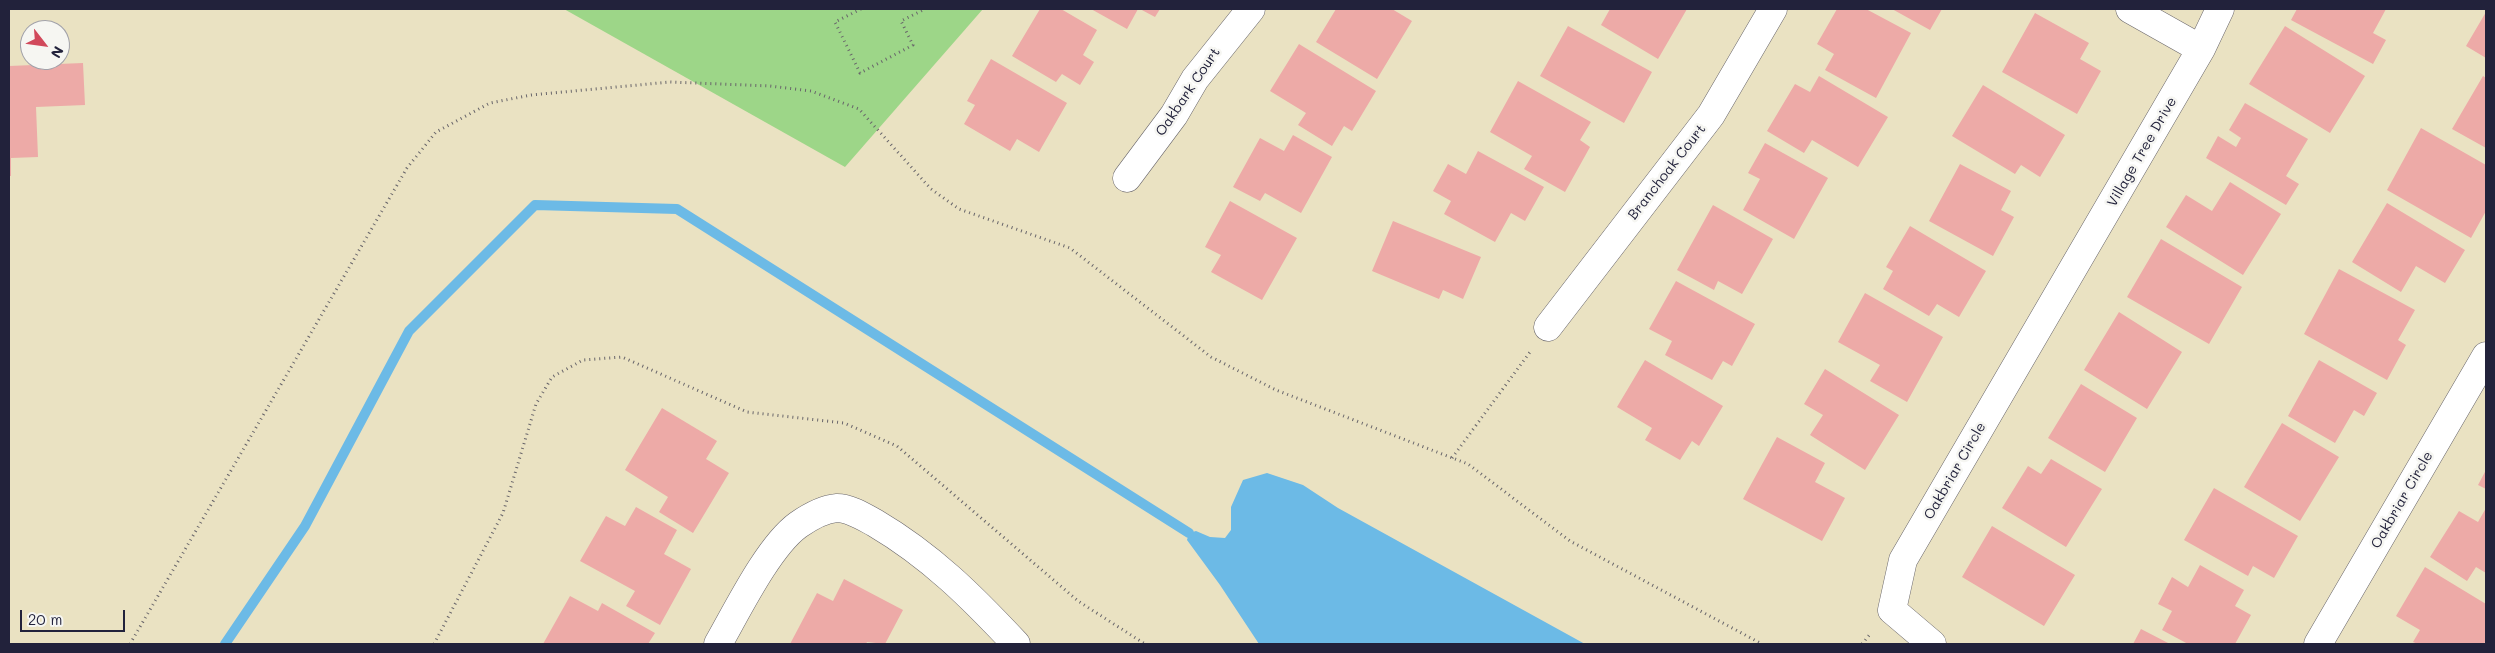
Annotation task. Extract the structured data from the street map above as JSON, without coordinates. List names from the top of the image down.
{
  "streets": {
    "street": [
      "Oakbark Court",
      "Village Tree Drive",
      "Branchoak Court",
      "Oakbriar Circle"
    ]
  },
  "crossings": [
    ["Village Tree Drive", "Oakbriar Circle"]
  ],
  "scale_bar": "20 m",
  "north": "bottom right"
}
